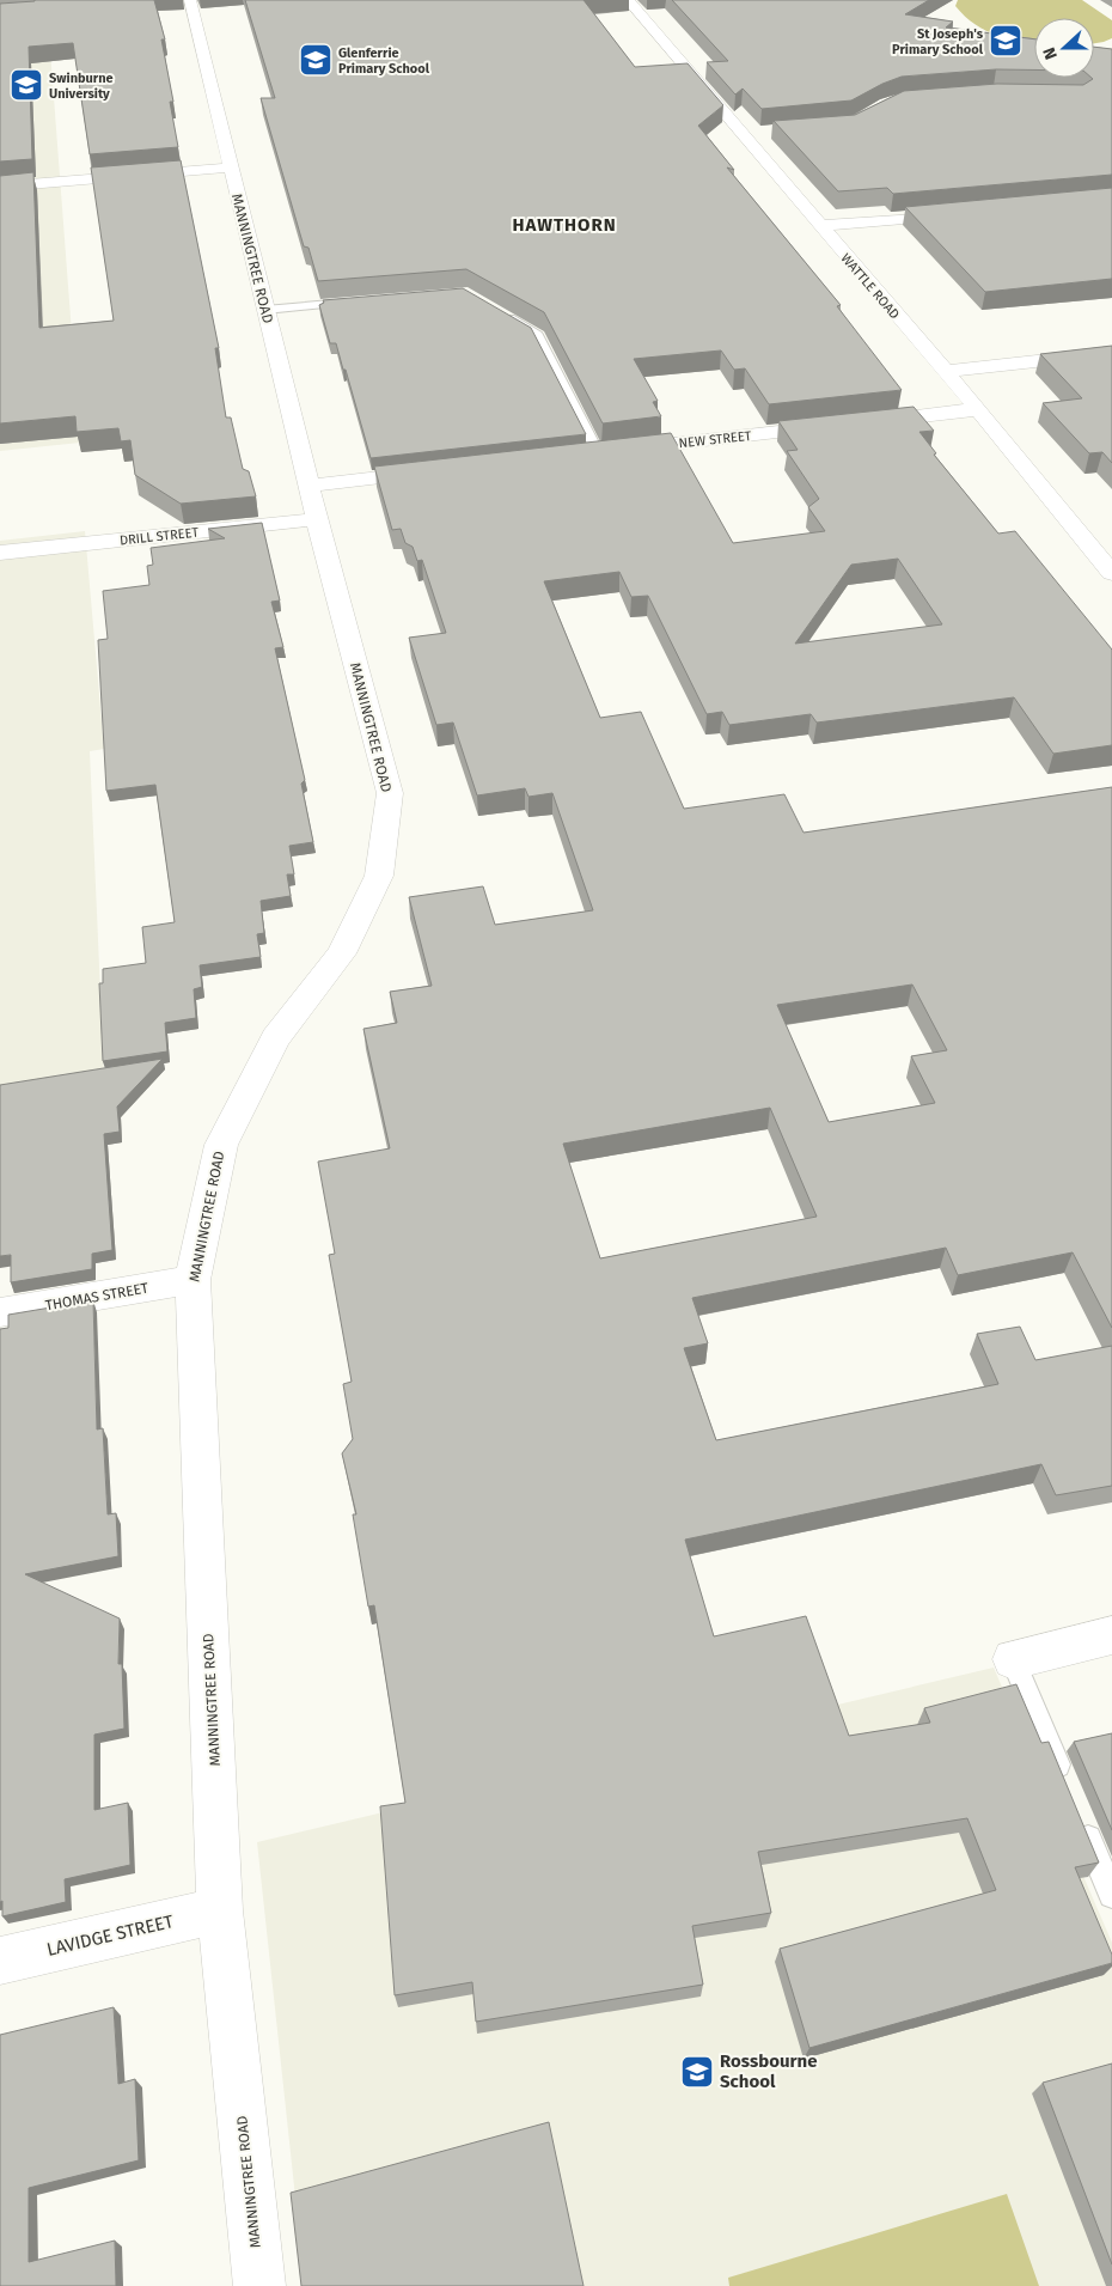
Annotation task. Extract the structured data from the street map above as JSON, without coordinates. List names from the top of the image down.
{
  "streets": {
    "street": [
      "MANNINGTREE ROAD",
      "WATTLE ROAD",
      "NEW STREET",
      "DRILL STREET",
      "THOMAS STREET",
      "LAVIDGE STREET"
    ]
  },
  "crossings": [
    ["MANNINGTREE ROAD", "DRILL STREET"],
    ["MANNINGTREE ROAD", "THOMAS STREET"],
    ["MANNINGTREE ROAD", "LAVIDGE STREET"],
    ["WATTLE ROAD", "NEW STREET"]
  ],
  "districts": ["HAWTHORN"],
  "places": {
    "school or university": [
      "St Joseph's Primary School",
      "Glenferrie Primary School",
      "Swinburne University",
      "Rossbourne School"
    ]
  },
  "north": "left"
}
